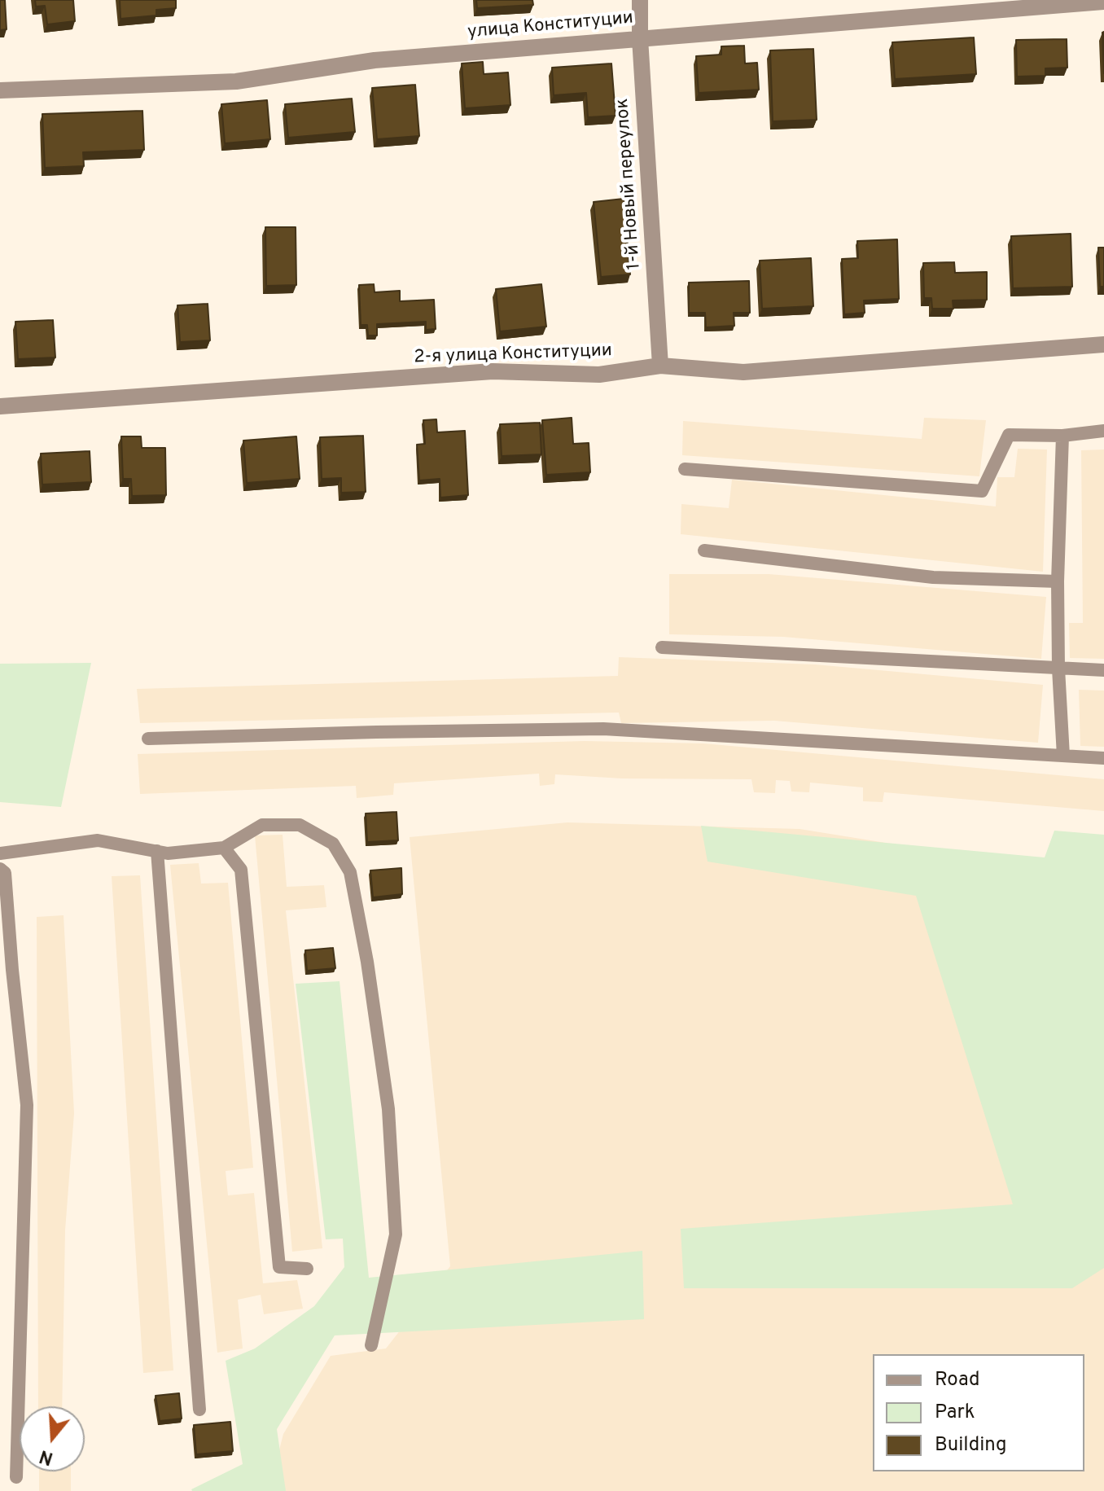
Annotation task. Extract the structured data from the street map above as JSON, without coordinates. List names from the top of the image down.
{
  "streets": {
    "street": ["улица Конституции", "1-й Новый переулок", "2-я улица Конституции"]
  },
  "crossings": [
    ["улица Конституции", "1-й Новый переулок"],
    ["1-й Новый переулок", "2-я улица Конституции"]
  ],
  "legend": ["Road", "Park", "Building"],
  "north": "bottom"
}
